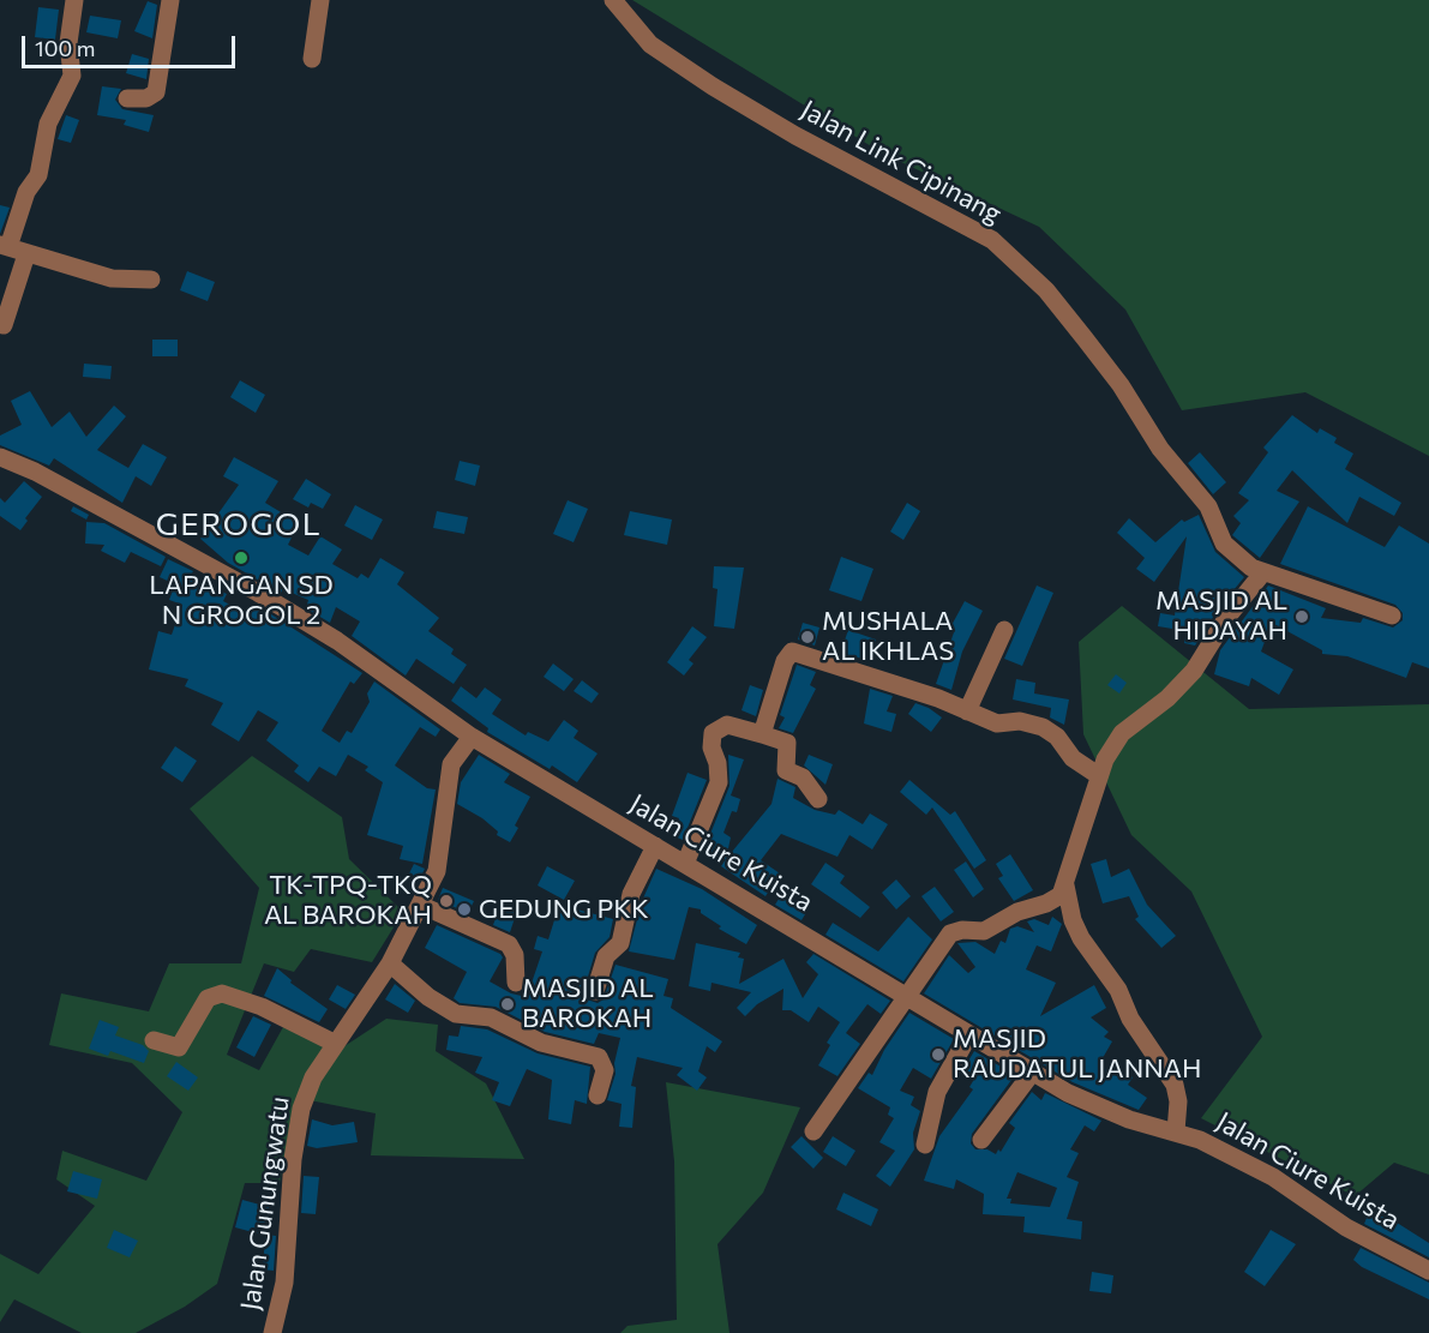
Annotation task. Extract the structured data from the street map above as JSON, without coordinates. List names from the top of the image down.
{
  "streets": {
    "street": ["Jalan Link Cipinang", "Jalan Ciure Kuista", "Jalan Gunungwatu"]
  },
  "crossings": [
    ["Jalan Ciure Kuista", "Jalan Gunungwatu"]
  ],
  "districts": ["GEROGOL"],
  "places": [
    "LAPANGAN SD N GROGOL 2",
    "MASJID AL HIDAYAH",
    "MUSHALA AL IKHLAS",
    "TK-TPQ-TKQ AL BAROKAH",
    "GEDUNG PKK",
    "MASJID AL BAROKAH",
    "MASJID RAUDATUL JANNAH"
  ],
  "scale_bar": "100 m"
}
